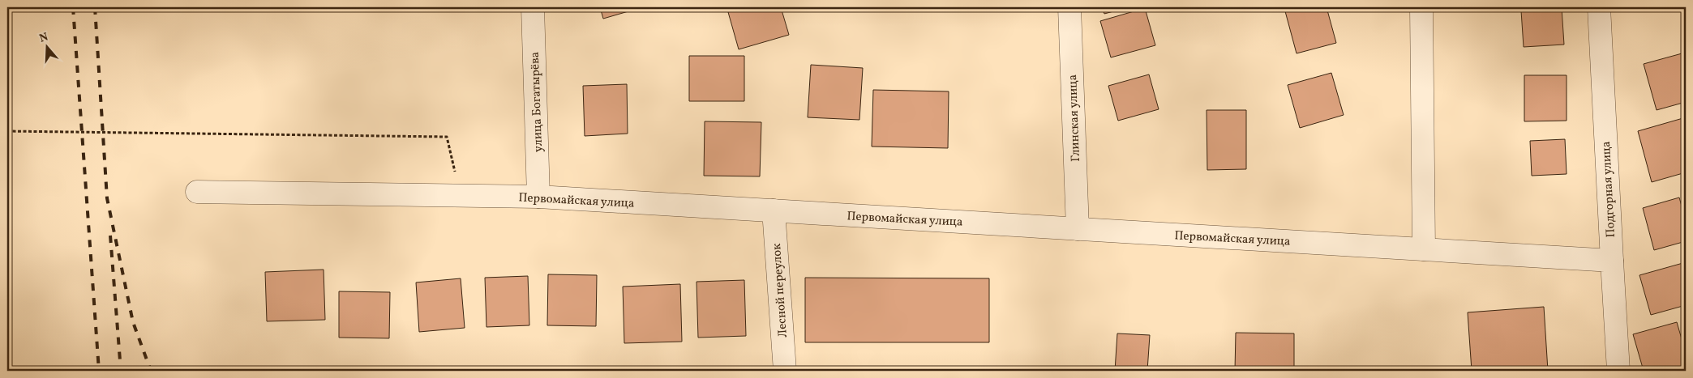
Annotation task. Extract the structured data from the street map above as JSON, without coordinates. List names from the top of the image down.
{
  "streets": {
    "street": [
      "улица Богатырёва",
      "Глинская улица",
      "Подгорная улица",
      "Первомайская улица",
      "Лесной переулок"
    ]
  },
  "crossings": [
    ["улица Богатырёва", "Первомайская улица"],
    ["Глинская улица", "Первомайская улица"],
    ["Подгорная улица", "Первомайская улица"],
    ["Первомайская улица", "Лесной переулок"]
  ],
  "north": "top"
}
